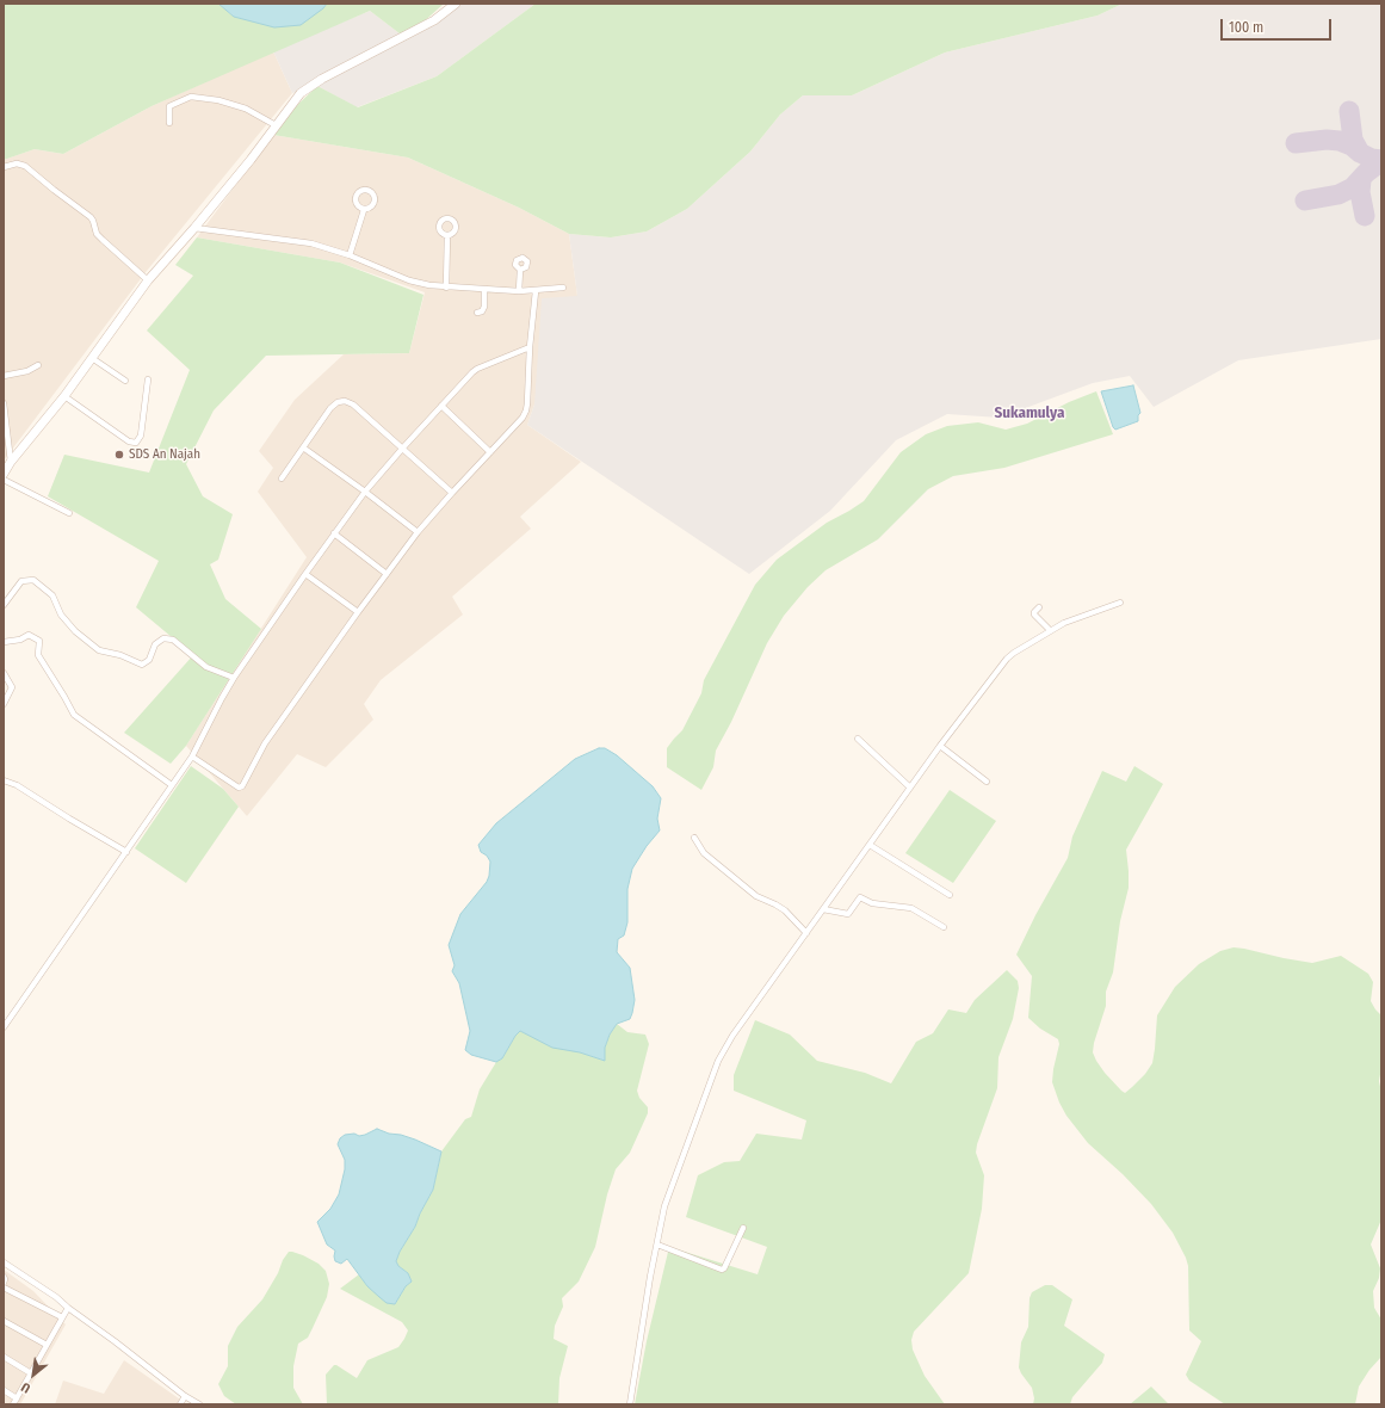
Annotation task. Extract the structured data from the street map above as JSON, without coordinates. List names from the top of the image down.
{
  "districts": ["Sukamulya"],
  "places": ["SDS An Najah"],
  "scale_bar": "100 m",
  "north": "bottom left"
}
